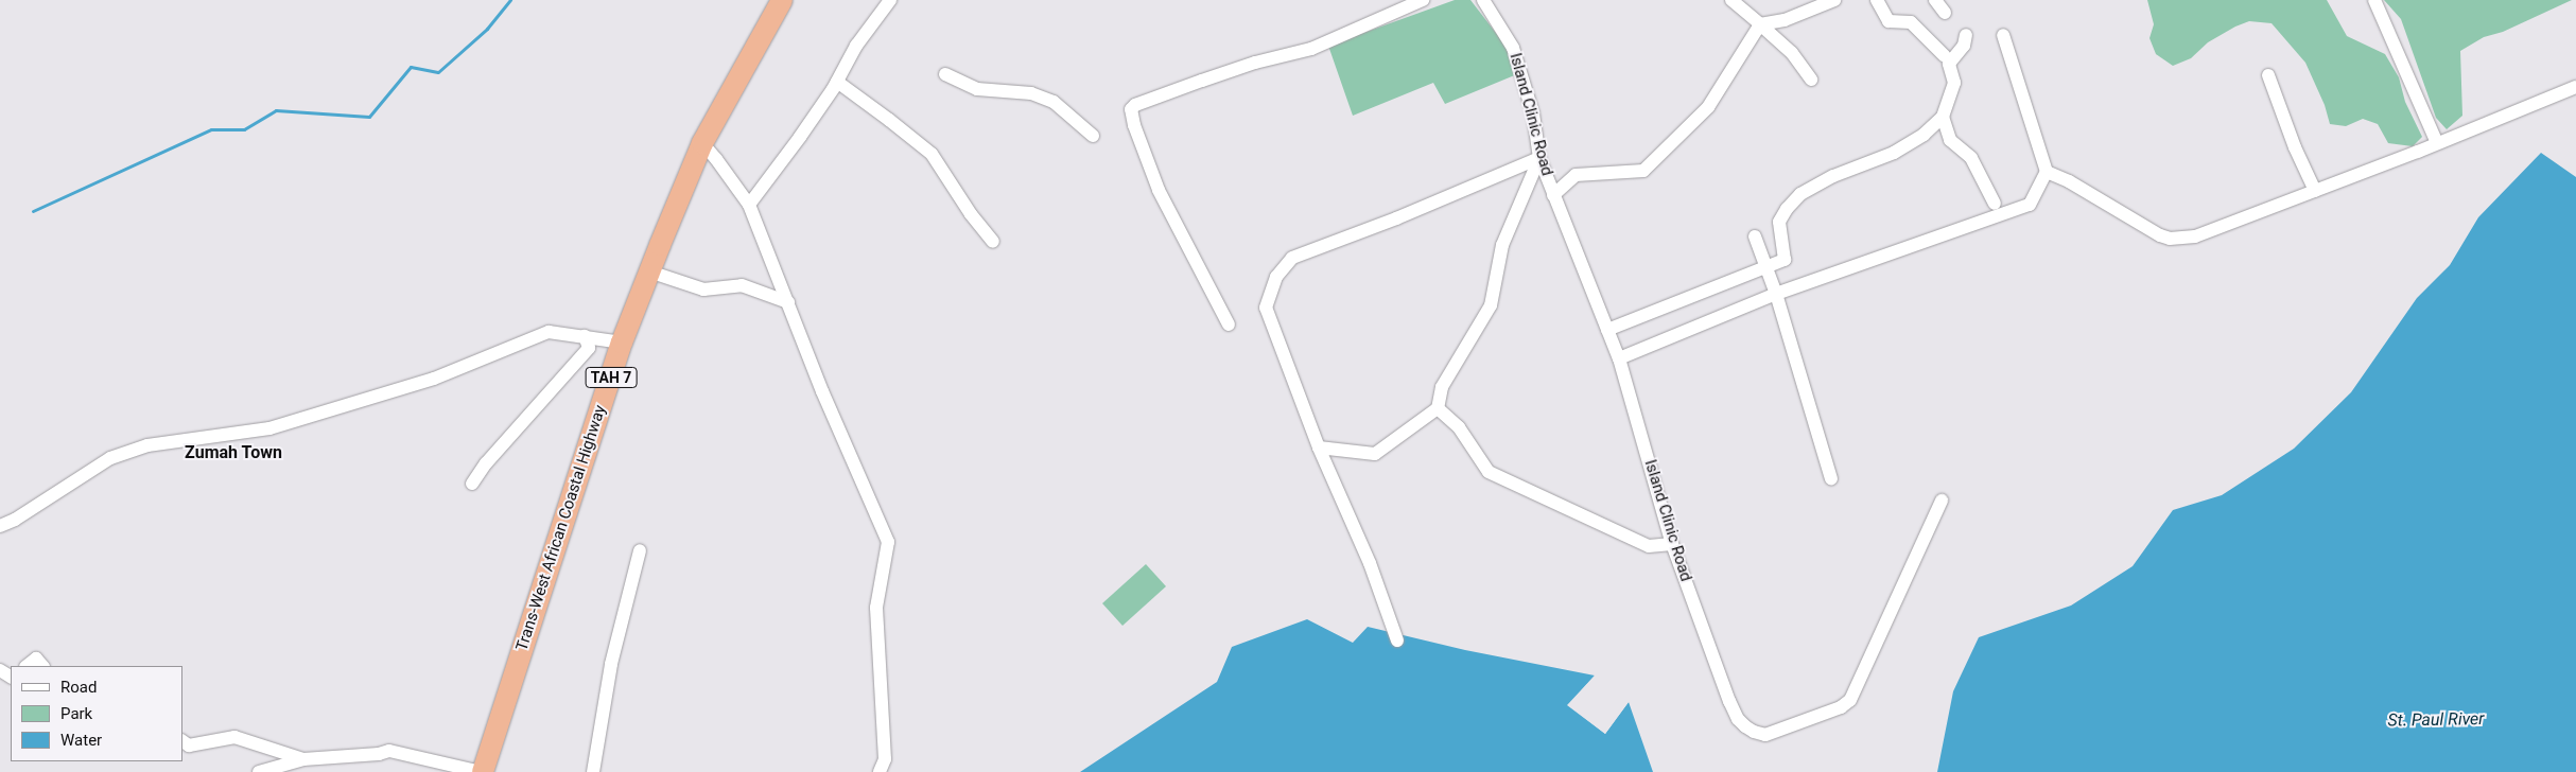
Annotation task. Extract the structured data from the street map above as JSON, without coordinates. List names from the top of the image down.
{
  "streets": {
    "highway": ["TAH 7", "Trans-West African Coastal Highway"],
    "street": ["Island Clinic Road"]
  },
  "districts": ["Zumah Town"],
  "water": ["St. Paul River"],
  "legend": ["Road", "Park", "Water"]
}
